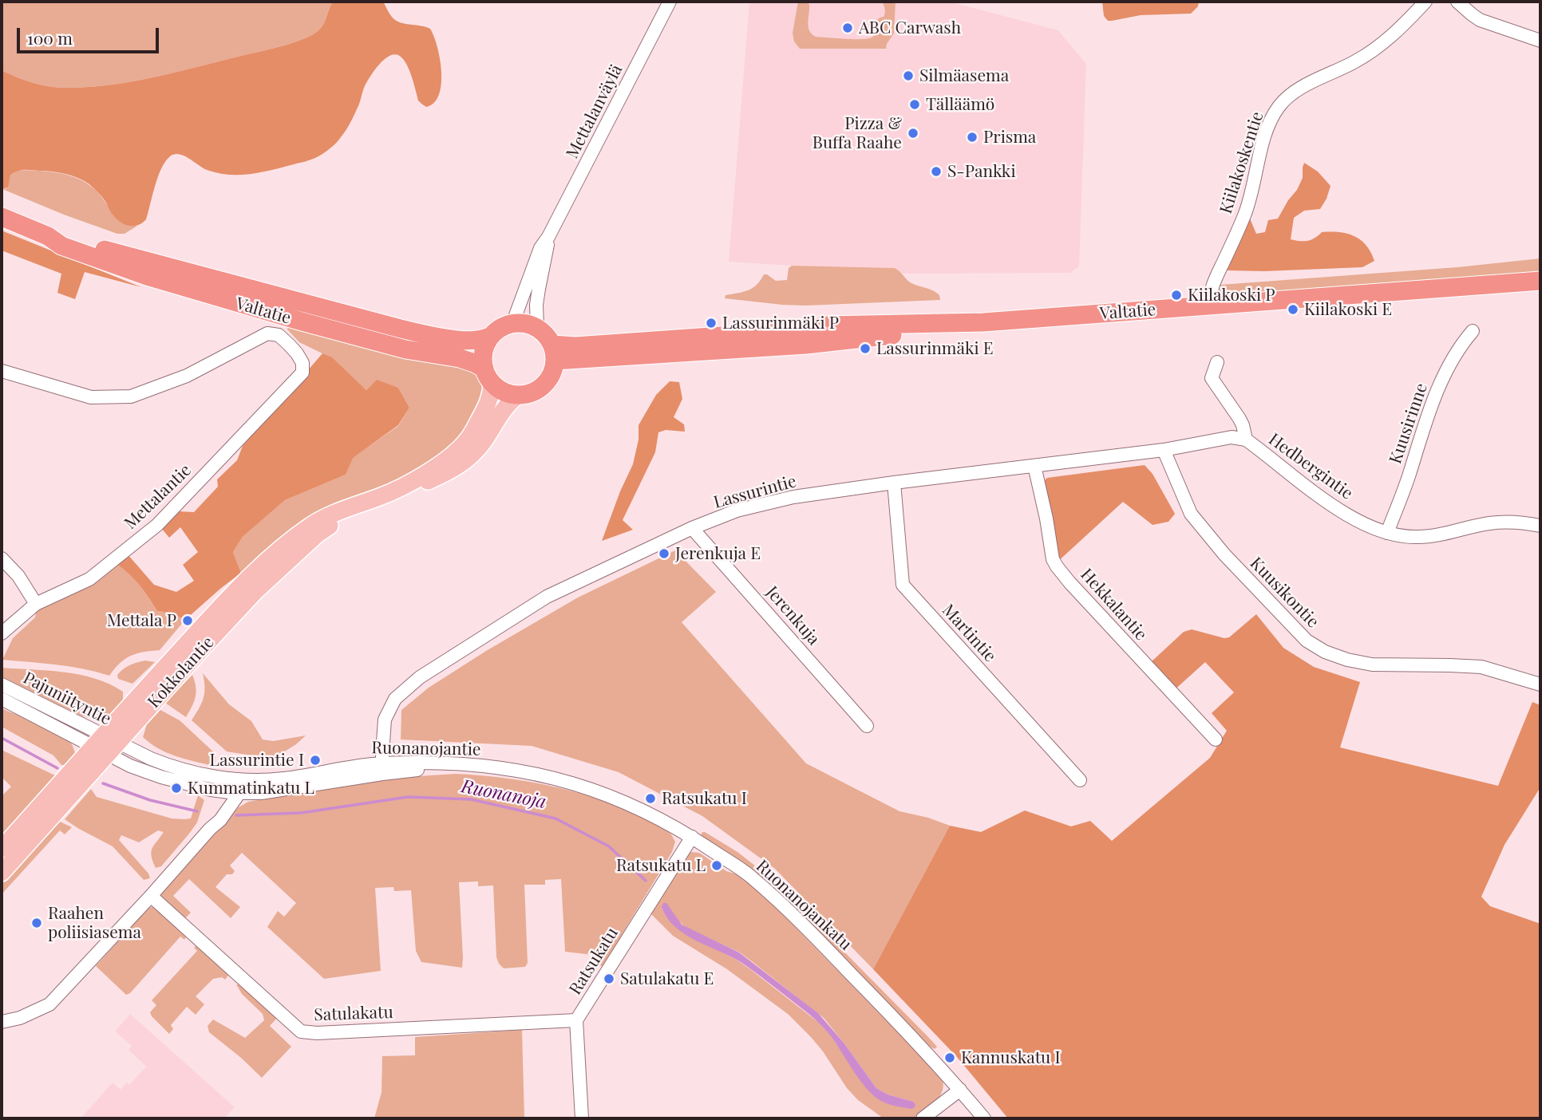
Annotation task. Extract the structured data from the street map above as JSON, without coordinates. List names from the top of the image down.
{
  "streets": {
    "highway": ["Valtatie"],
    "main road": ["Kokkolantie"],
    "street": [
      "Mettalanväylä",
      "Kiilakoskentie",
      "Kuusirinne",
      "Hedbergintie",
      "Lassurintie",
      "Mettalantie",
      "Kuusikontie",
      "Hekkalantie",
      "Jerenkuja",
      "Martintie",
      "Pajuniityntie",
      "Ruonanojantie",
      "Ruonanojankatu",
      "Ratsukatu",
      "Satulakatu"
    ]
  },
  "crossings": [
    ["Mettalanväylä", "Valtatie"],
    ["Mettalanväylä", "Kokkolantie"],
    ["Kiilakoskentie", "Valtatie"],
    ["Valtatie", "Kokkolantie"],
    ["Kuusirinne", "Hedbergintie"],
    ["Hedbergintie", "Lassurintie"],
    ["Lassurintie", "Kuusikontie"],
    ["Lassurintie", "Hekkalantie"],
    ["Lassurintie", "Jerenkuja"],
    ["Lassurintie", "Martintie"],
    ["Lassurintie", "Ruonanojantie"],
    ["Kokkolantie", "Pajuniityntie"],
    ["Kokkolantie", "Ruonanojantie"],
    ["Pajuniityntie", "Ruonanojantie"],
    ["Ruonanojantie", "Ruonanojankatu"],
    ["Ruonanojankatu", "Ratsukatu"],
    ["Ratsukatu", "Satulakatu"]
  ],
  "water": ["Ruonanoja"],
  "places": [
    "ABC Carwash",
    "Silmäasema",
    "Tälläämö",
    "Pizza & Buffa Raahe",
    "Prisma",
    "S-Pankki",
    "Kiilakoski P",
    "Kiilakoski E",
    "Lassurinmäki P",
    "Lassurinmäki E",
    "Jerenkuja E",
    "Mettala P",
    "Lassurintie I",
    "Kummatinkatu L",
    "Ratsukatu I",
    "Ratsukatu L",
    "Raahen poliisiasema",
    "Satulakatu E",
    "Kannuskatu I"
  ],
  "scale_bar": "100 m"
}
